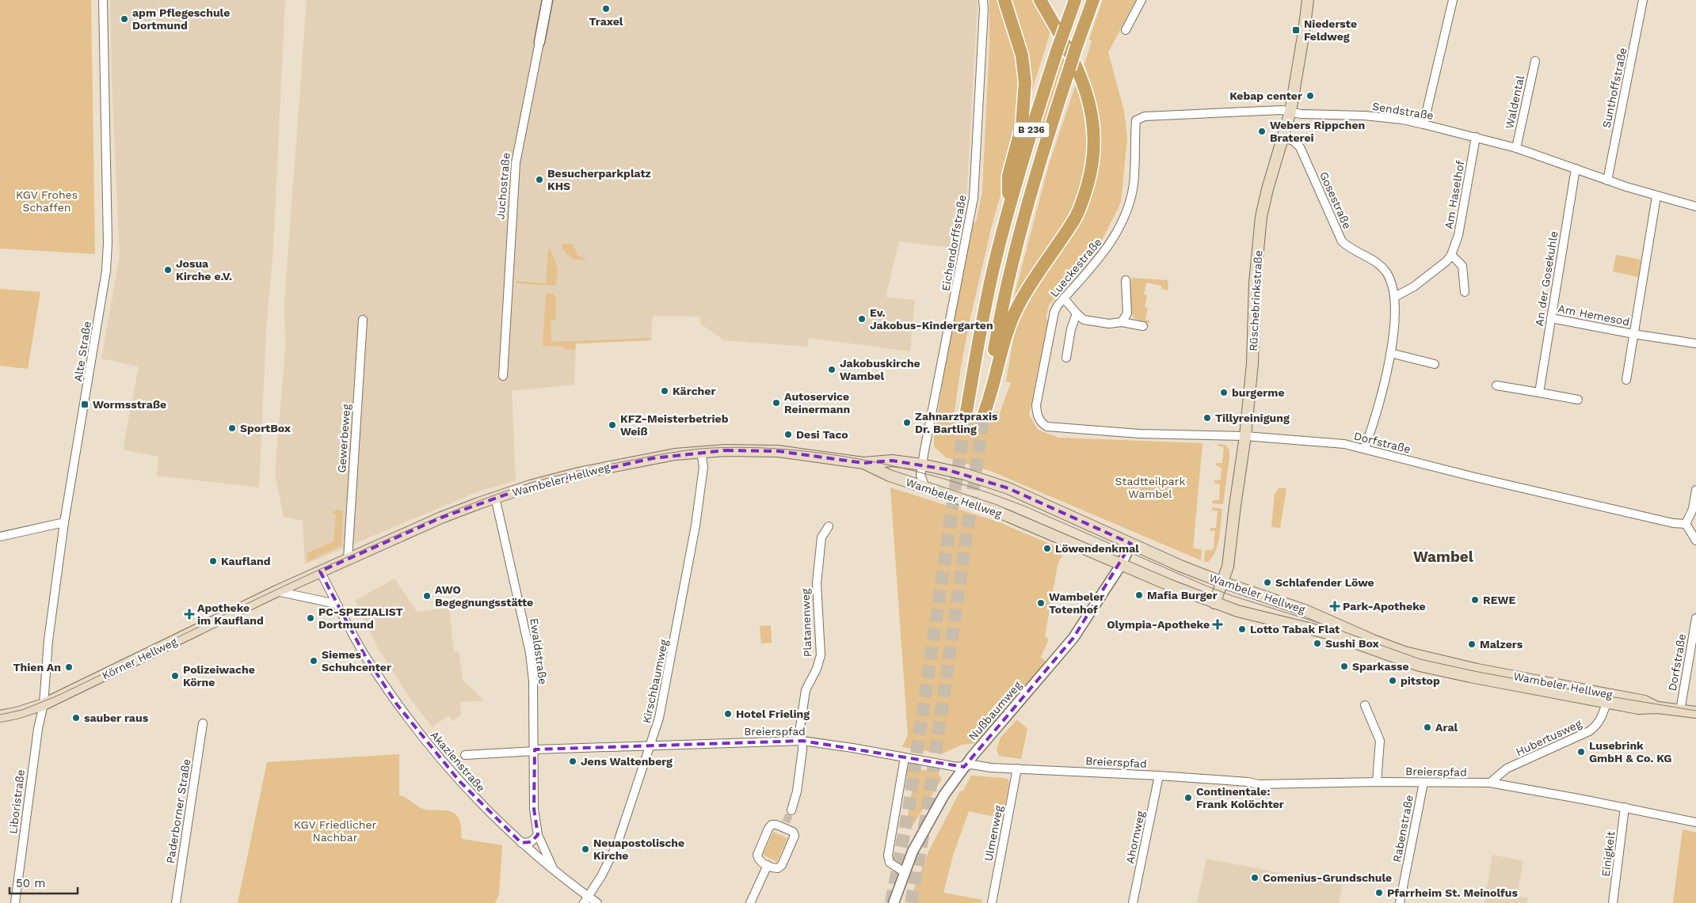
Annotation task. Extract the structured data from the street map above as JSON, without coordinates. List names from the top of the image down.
{
  "streets": {
    "highway": ["B 236"],
    "main road": ["Rüschebrinkstraße", "Wambeler Hellweg", "Körner Hellweg"],
    "street": [
      "Sunthoffstraße",
      "Waldental",
      "Sendstraße",
      "Juchostraße",
      "Am Haselhof",
      "Gosestraße",
      "Eichendorffstraße",
      "Lueckestraße",
      "An der Gosekuhle",
      "Am Hemesod",
      "Alte Straße",
      "Gewerbeweg",
      "Dorfstraße",
      "Platanenweg",
      "Ewaldstraße",
      "Kirschbaumweg",
      "Nußbaumweg",
      "Breierspfad",
      "Hubertusweg",
      "Akazienstraße",
      "Liboristraße",
      "Paderborner Straße",
      "Rabenstraße",
      "Ulmenweg",
      "Ahornweg",
      "Einigkeit"
    ]
  },
  "crossings": [
    ["Sunthoffstraße", "Sendstraße"],
    ["Waldental", "Sendstraße"],
    ["Sendstraße", "Am Haselhof"],
    ["Sendstraße", "Lueckestraße"],
    ["Sendstraße", "An der Gosekuhle"],
    ["Sendstraße", "Rüschebrinkstraße"],
    ["Sendstraße", "Am Hemesod"],
    ["Am Haselhof", "Gosestraße"],
    ["Gosestraße", "Rüschebrinkstraße"],
    ["Gosestraße", "Dorfstraße"],
    ["Eichendorffstraße", "Wambeler Hellweg"],
    ["Lueckestraße", "Dorfstraße"],
    ["An der Gosekuhle", "Am Hemesod"],
    ["Rüschebrinkstraße", "Dorfstraße"],
    ["Rüschebrinkstraße", "Wambeler Hellweg"],
    ["Alte Straße", "Körner Hellweg"],
    ["Alte Straße", "Liboristraße"],
    ["Gewerbeweg", "Wambeler Hellweg"],
    ["Dorfstraße", "Wambeler Hellweg"],
    ["Wambeler Hellweg", "Ewaldstraße"],
    ["Wambeler Hellweg", "Körner Hellweg"],
    ["Wambeler Hellweg", "Kirschbaumweg"],
    ["Wambeler Hellweg", "Nußbaumweg"],
    ["Wambeler Hellweg", "Hubertusweg"],
    ["Wambeler Hellweg", "Akazienstraße"],
    ["Platanenweg", "Breierspfad"],
    ["Ewaldstraße", "Breierspfad"],
    ["Ewaldstraße", "Akazienstraße"],
    ["Körner Hellweg", "Liboristraße"],
    ["Kirschbaumweg", "Breierspfad"],
    ["Kirschbaumweg", "Akazienstraße"],
    ["Nußbaumweg", "Breierspfad"],
    ["Breierspfad", "Hubertusweg"],
    ["Breierspfad", "Rabenstraße"],
    ["Breierspfad", "Ulmenweg"],
    ["Breierspfad", "Ahornweg"],
    ["Breierspfad", "Einigkeit"]
  ],
  "districts": ["Wambel"],
  "parks": ["KGV Frohes Schaffen", "Stadtteilpark Wambel", "KGV Friedlicher Nachbar"],
  "places": {
    "other": [
      "Traxel",
      "apm Pflegeschule Dortmund",
      "Kebap center",
      "Webers Rippchen Braterei",
      "Besucherparkplatz KHS",
      "Josua Kirche e.V.",
      "Ev. Jakobus-Kindergarten",
      "Jakobuskirche Wambel",
      "Kärcher",
      "burgerme",
      "Autoservice Reinermann",
      "Tillyreinigung",
      "Zahnarztpraxis Dr. Bartling",
      "KFZ-Meisterbetrieb Weiß",
      "SportBox",
      "Desi Taco",
      "Löwendenkmal",
      "Kaufland",
      "Schlafender Löwe",
      "Mafia Burger",
      "AWO Begegnungsstätte",
      "REWE",
      "Wambeler Totenhof",
      "PC-SPEZIALIST Dortmund",
      "Lotto Tabak Flat",
      "Sushi Box",
      "Malzers",
      "Siemes Schuhcenter",
      "Sparkasse",
      "Thien An",
      "Polizeiwache Körne",
      "pitstop",
      "Hotel Frieling",
      "sauber raus",
      "Aral",
      "Lusebrink GmbH & Co. KG",
      "Jens Waltenberg",
      "Continentale: Frank Kolöchter",
      "Neuapostolische Kirche",
      "Comenius-Grundschule",
      "Pfarrheim St. Meinolfus"
    ],
    "transit": ["Niederste Feldweg", "Wormsstraße"],
    "health": ["Park-Apotheke", "Apotheke im Kaufland", "Olympia-Apotheke"]
  },
  "scale_bar": "50 m"
}
